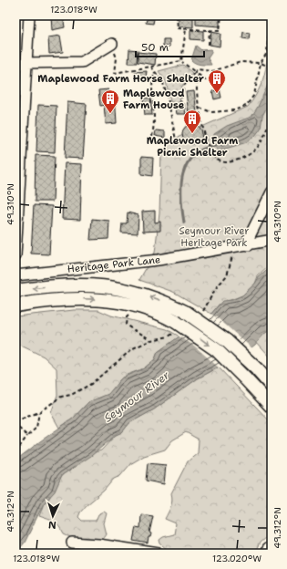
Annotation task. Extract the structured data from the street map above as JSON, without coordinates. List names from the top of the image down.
{
  "streets": {
    "street": ["Heritage Park Lane"]
  },
  "water": ["Seymour River"],
  "parks": ["Seymour River Heritage Park"],
  "places": {
    "building": ["Maplewood Farm Horse Shelter", "Maplewood Farm House", "Maplewood Farm Picnic Shelter"]
  },
  "scale_bar": "50 m",
  "north": "bottom",
  "coordinates": [
    "123.018°W",
    "49.310°N",
    "49.312°N",
    "123.020°W"
  ]
}
